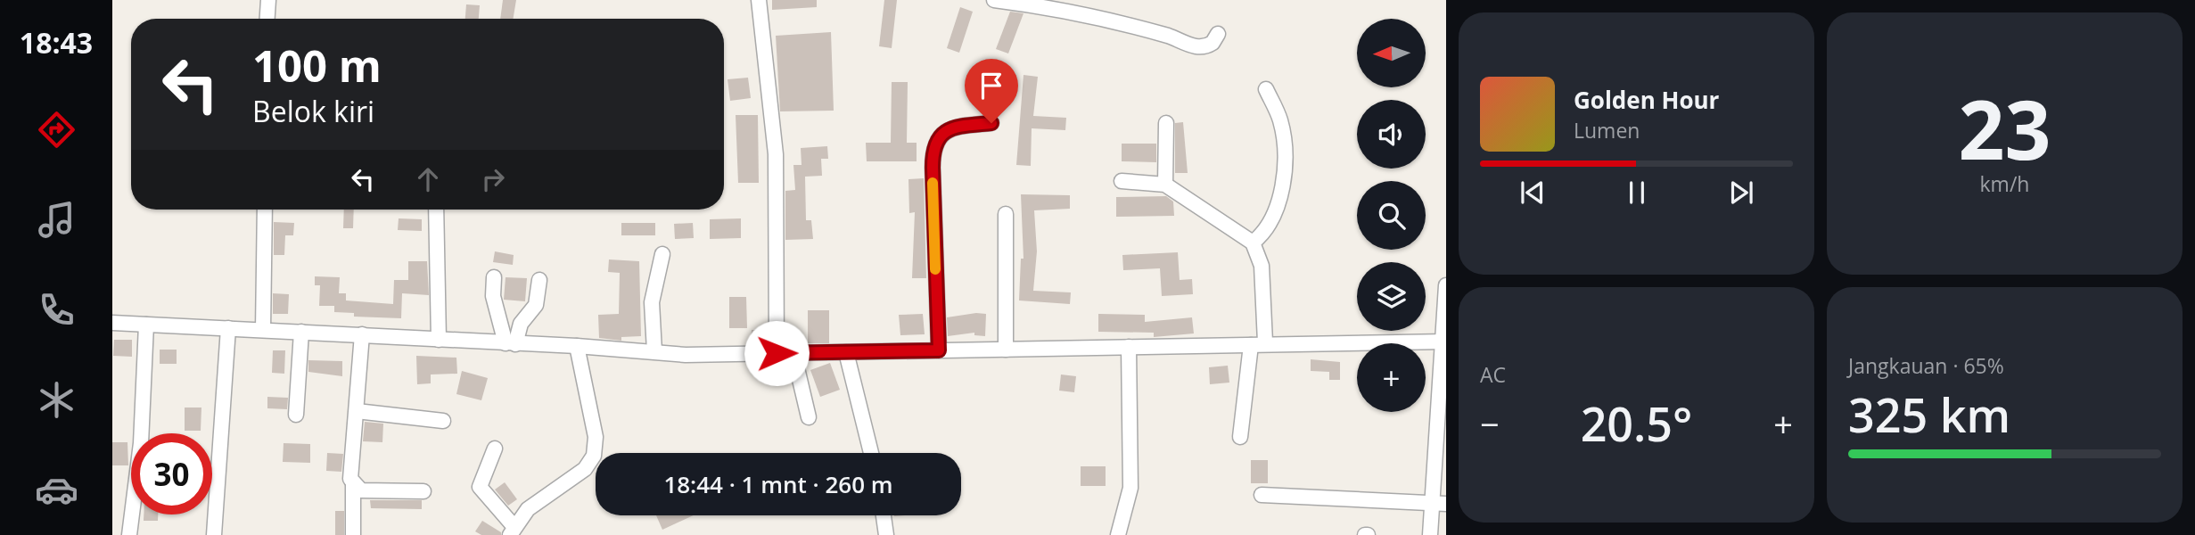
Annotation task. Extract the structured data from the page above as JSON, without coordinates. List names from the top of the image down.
{
  "north": "left",
  "page": {
    "tabs": "18:43",
    "tile": [
      ["23", "km/h"],
      "AC",
      ["Jangkauan · 65%", "325 km"]
    ],
    "map_buttons": "+",
    "turn": ["100 m", "Belok kiri"],
    "song": ["Golden Hour", "Lumen"],
    "heat": ["−", "20.5°", "+"],
    "limit": "30",
    "trip": "18:44 · 1 mnt · 260 m"
  }
}
